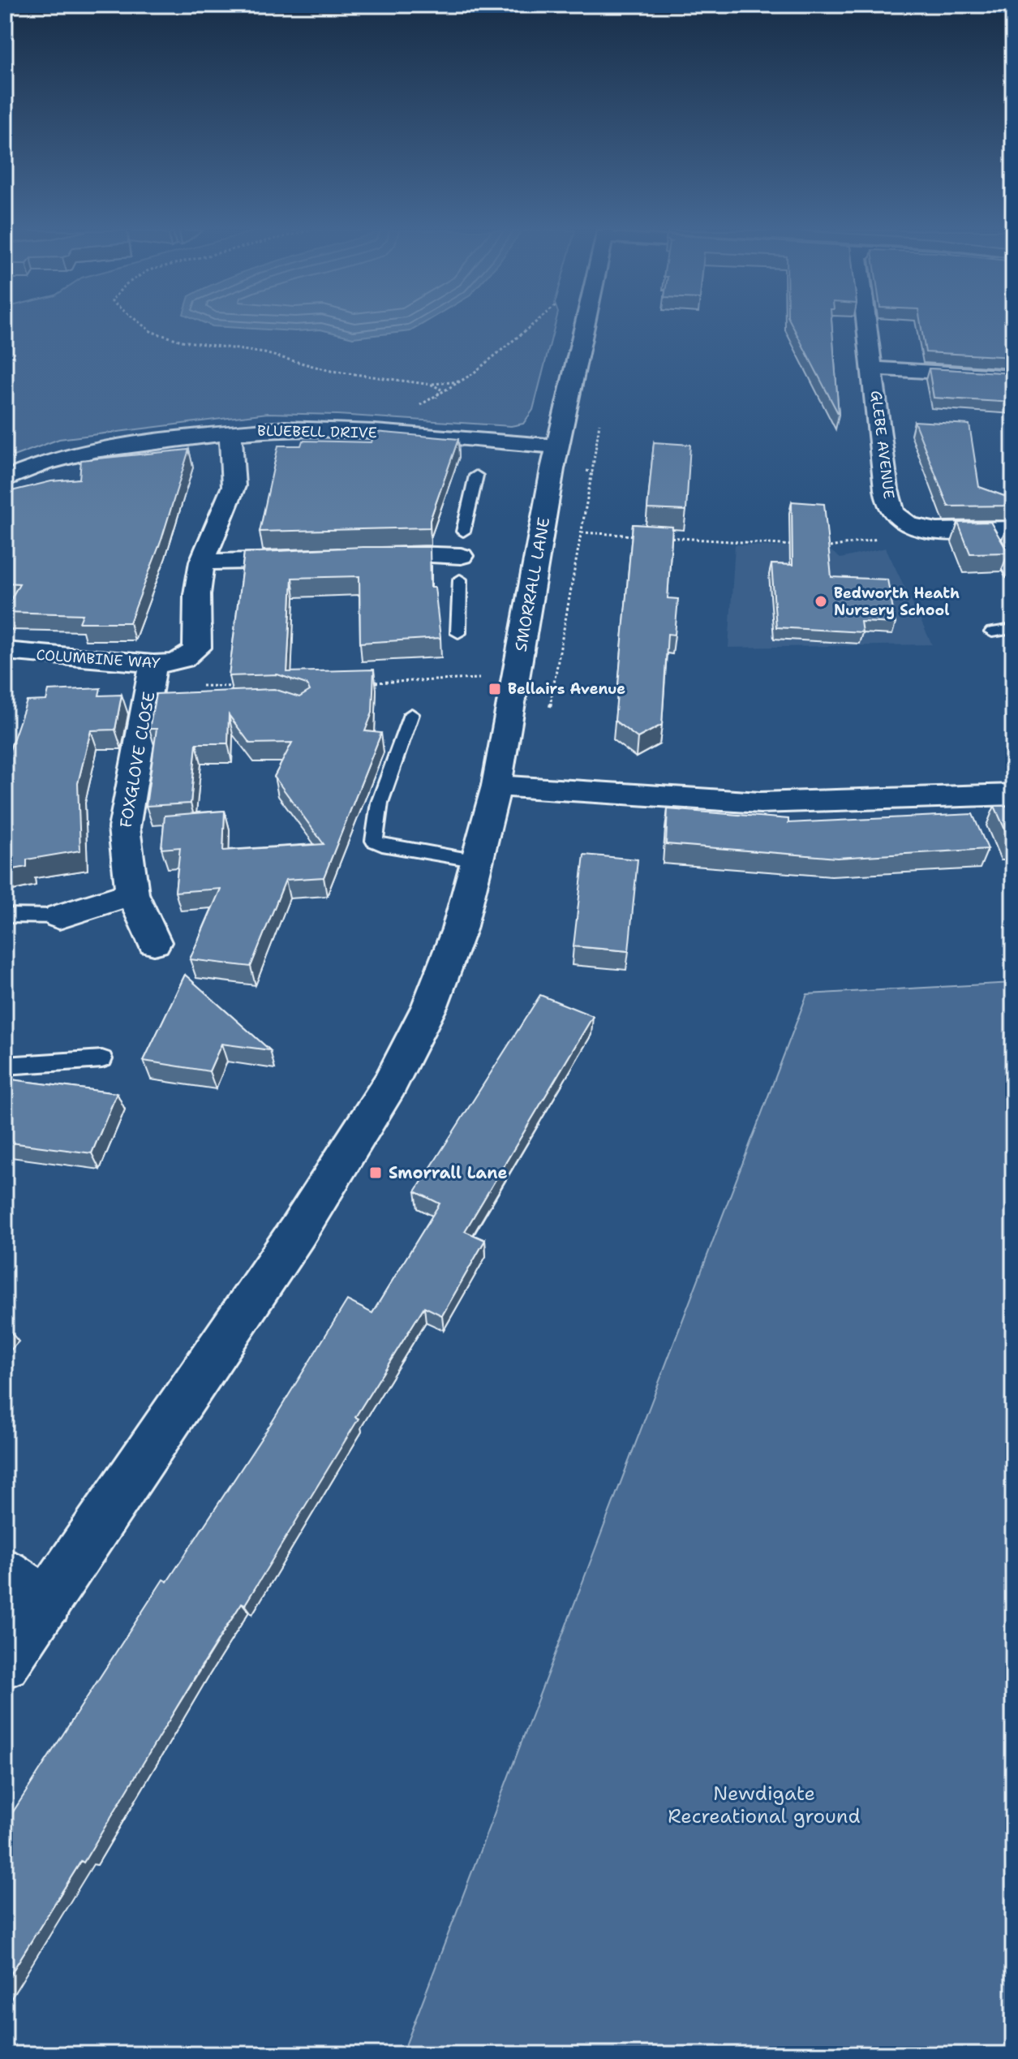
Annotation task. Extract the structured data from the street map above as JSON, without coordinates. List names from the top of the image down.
{
  "streets": {
    "street": [
      "BLUEBELL DRIVE",
      "GLEBE AVENUE",
      "SMORRALL LANE",
      "COLUMBINE WAY",
      "FOXGLOVE CLOSE"
    ]
  },
  "crossings": [
    ["BLUEBELL DRIVE", "SMORRALL LANE"],
    ["BLUEBELL DRIVE", "COLUMBINE WAY"],
    ["COLUMBINE WAY", "FOXGLOVE CLOSE"]
  ],
  "parks": ["Newdigate Recreational ground"],
  "places": {
    "other": ["Bedworth Heath Nursery School"],
    "transit": ["Bellairs Avenue", "Smorrall Lane"]
  }
}
